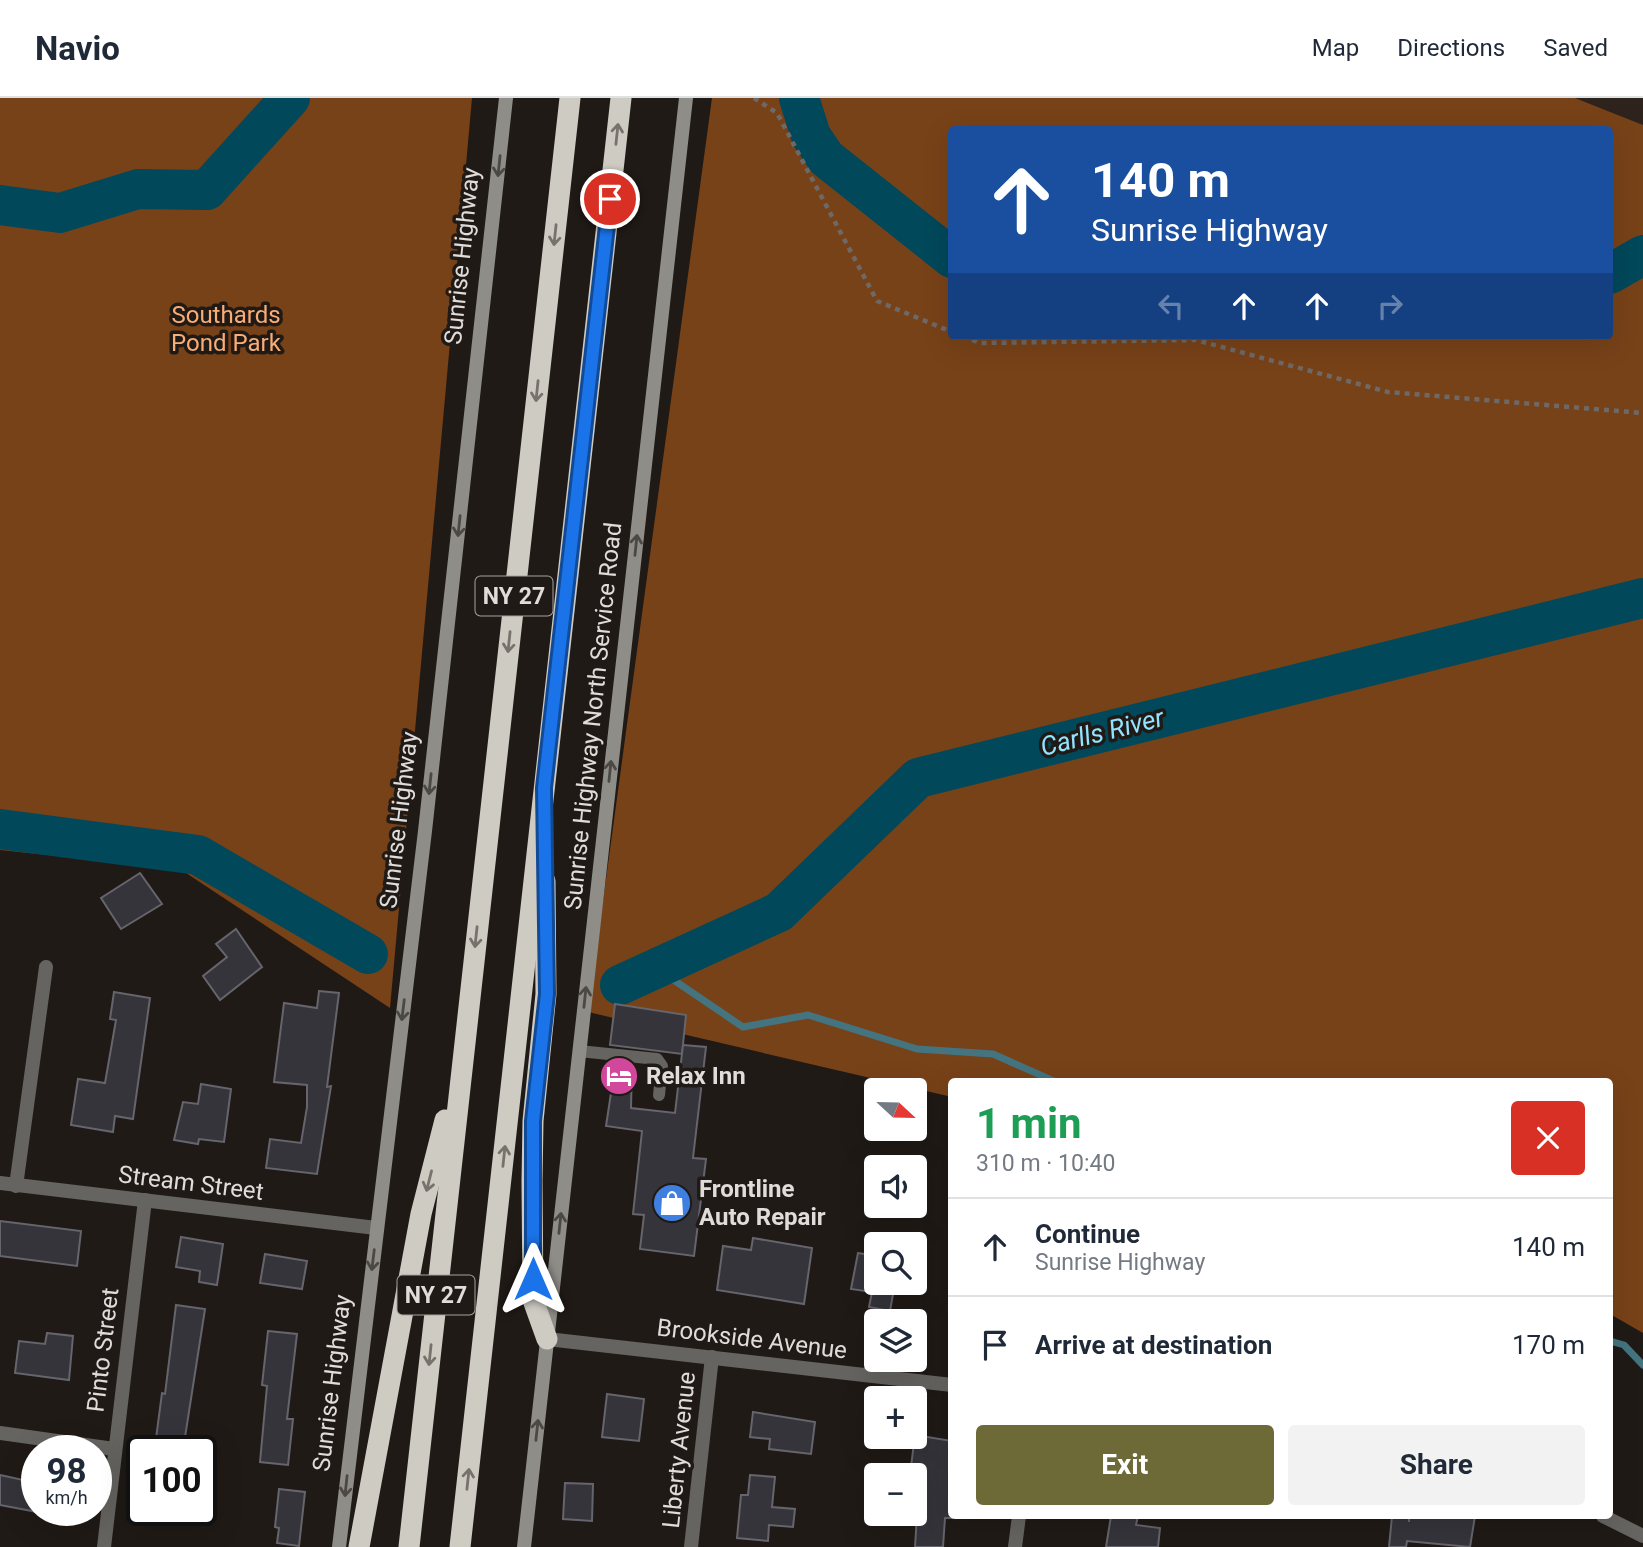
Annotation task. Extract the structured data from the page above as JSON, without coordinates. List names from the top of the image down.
{
  "streets": {
    "highway": ["NY 27"],
    "main road": ["Sunrise Highway", "Sunrise Highway North Service Road"],
    "street": [
      "Stream Street",
      "Brookside Avenue",
      "Pinto Street",
      "Liberty Avenue"
    ]
  },
  "crossings": [
    ["Sunrise Highway", "Stream Street"],
    ["Sunrise Highway North Service Road", "Brookside Avenue"],
    ["Stream Street", "Pinto Street"],
    ["Brookside Avenue", "Liberty Avenue"]
  ],
  "one_way": ["Sunrise Highway", "Sunrise Highway North Service Road"],
  "water": ["Carlls River"],
  "parks": ["Southards Pond Park"],
  "places": {
    "hotel": ["Relax Inn"],
    "shop": ["Frontline Auto Repair"]
  },
  "north": "right",
  "page": {
    "header": "Navio",
    "nav": ["Map", "Directions", "Saved"],
    "turn": ["140 m", "Sunrise Highway"],
    "map_buttons": ["+", "−"],
    "heading": ["1 min", "310 m · 10:40"],
    "list": [
      {
        "name": "Continue",
        "note": "Sunrise Highway",
        "value": "140 m"
      },
      {
        "name": "Arrive at destination",
        "value": "170 m"
      }
    ],
    "buttons": ["Exit", "Share"],
    "speed": "98 km/h",
    "limit": "100"
  }
}
